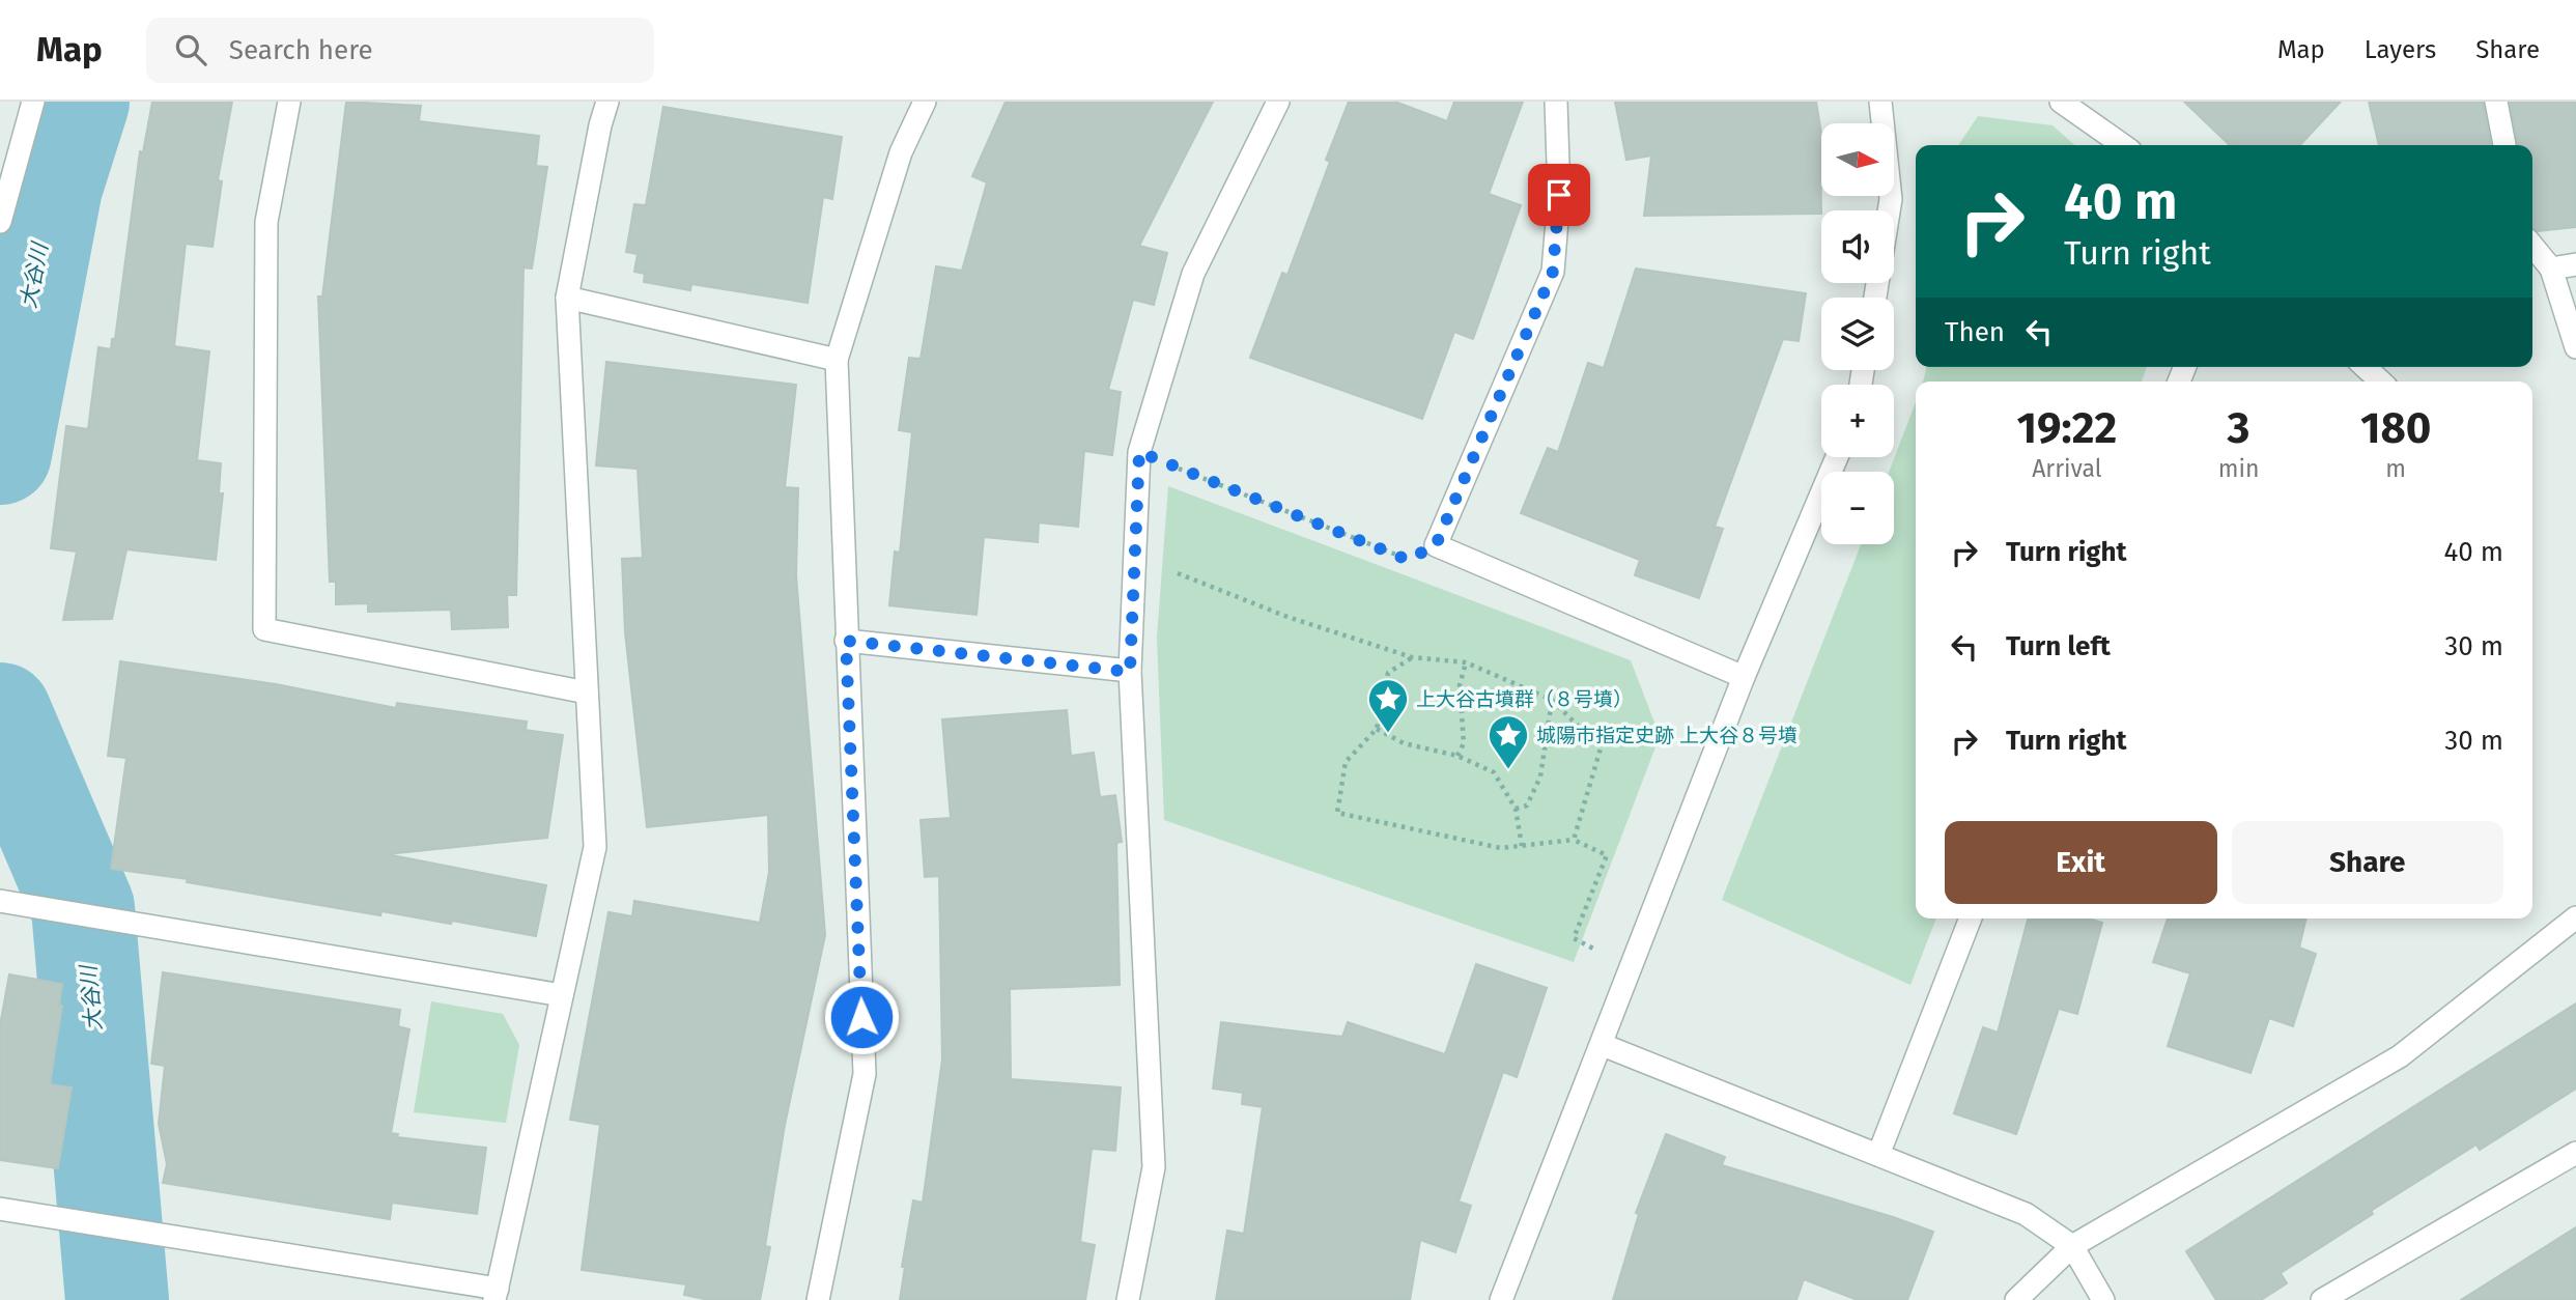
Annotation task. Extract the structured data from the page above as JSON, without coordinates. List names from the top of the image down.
{
  "water": ["大谷川"],
  "places": {
    "place": ["上大谷古墳群（８号墳）", "城陽市指定史跡 上大谷８号墳"]
  },
  "north": "right",
  "page": {
    "header": "Map",
    "search": "Search here",
    "nav": ["Map", "Layers", "Share"],
    "map_buttons": ["+", "−"],
    "turn": ["40 m", "Turn right"],
    "then": "Then",
    "eta": [
      "19:22",
      "Arrival",
      "3",
      "min",
      "180",
      "m"
    ],
    "list": [
      {
        "name": "Turn right",
        "value": "40 m"
      },
      {
        "name": "Turn left",
        "value": "30 m"
      },
      {
        "name": "Turn right",
        "value": "30 m"
      }
    ],
    "buttons": ["Exit", "Share"]
  }
}
